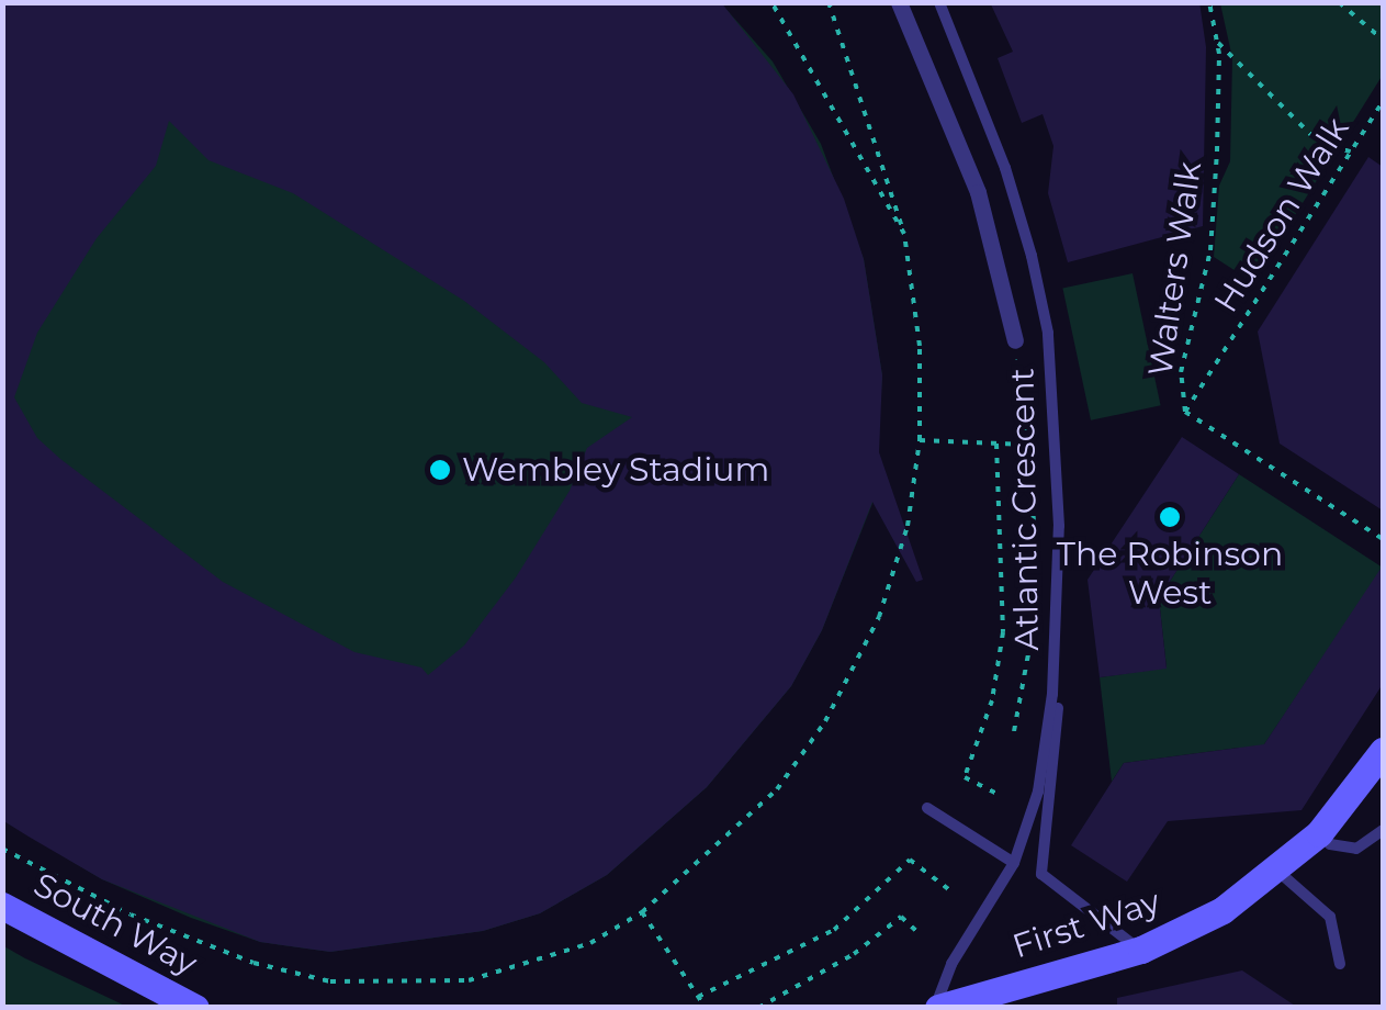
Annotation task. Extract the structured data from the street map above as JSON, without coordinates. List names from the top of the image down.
{
  "streets": {
    "main road": ["South Way", "First Way"],
    "lane": ["Atlantic Crescent"],
    "path": ["Hudson Walk", "Walters Walk"]
  },
  "crossings": [
    ["Hudson Walk", "Walters Walk"],
    ["Atlantic Crescent", "First Way"]
  ],
  "places": ["Wembley Stadium", "The Robinson West"]
}
